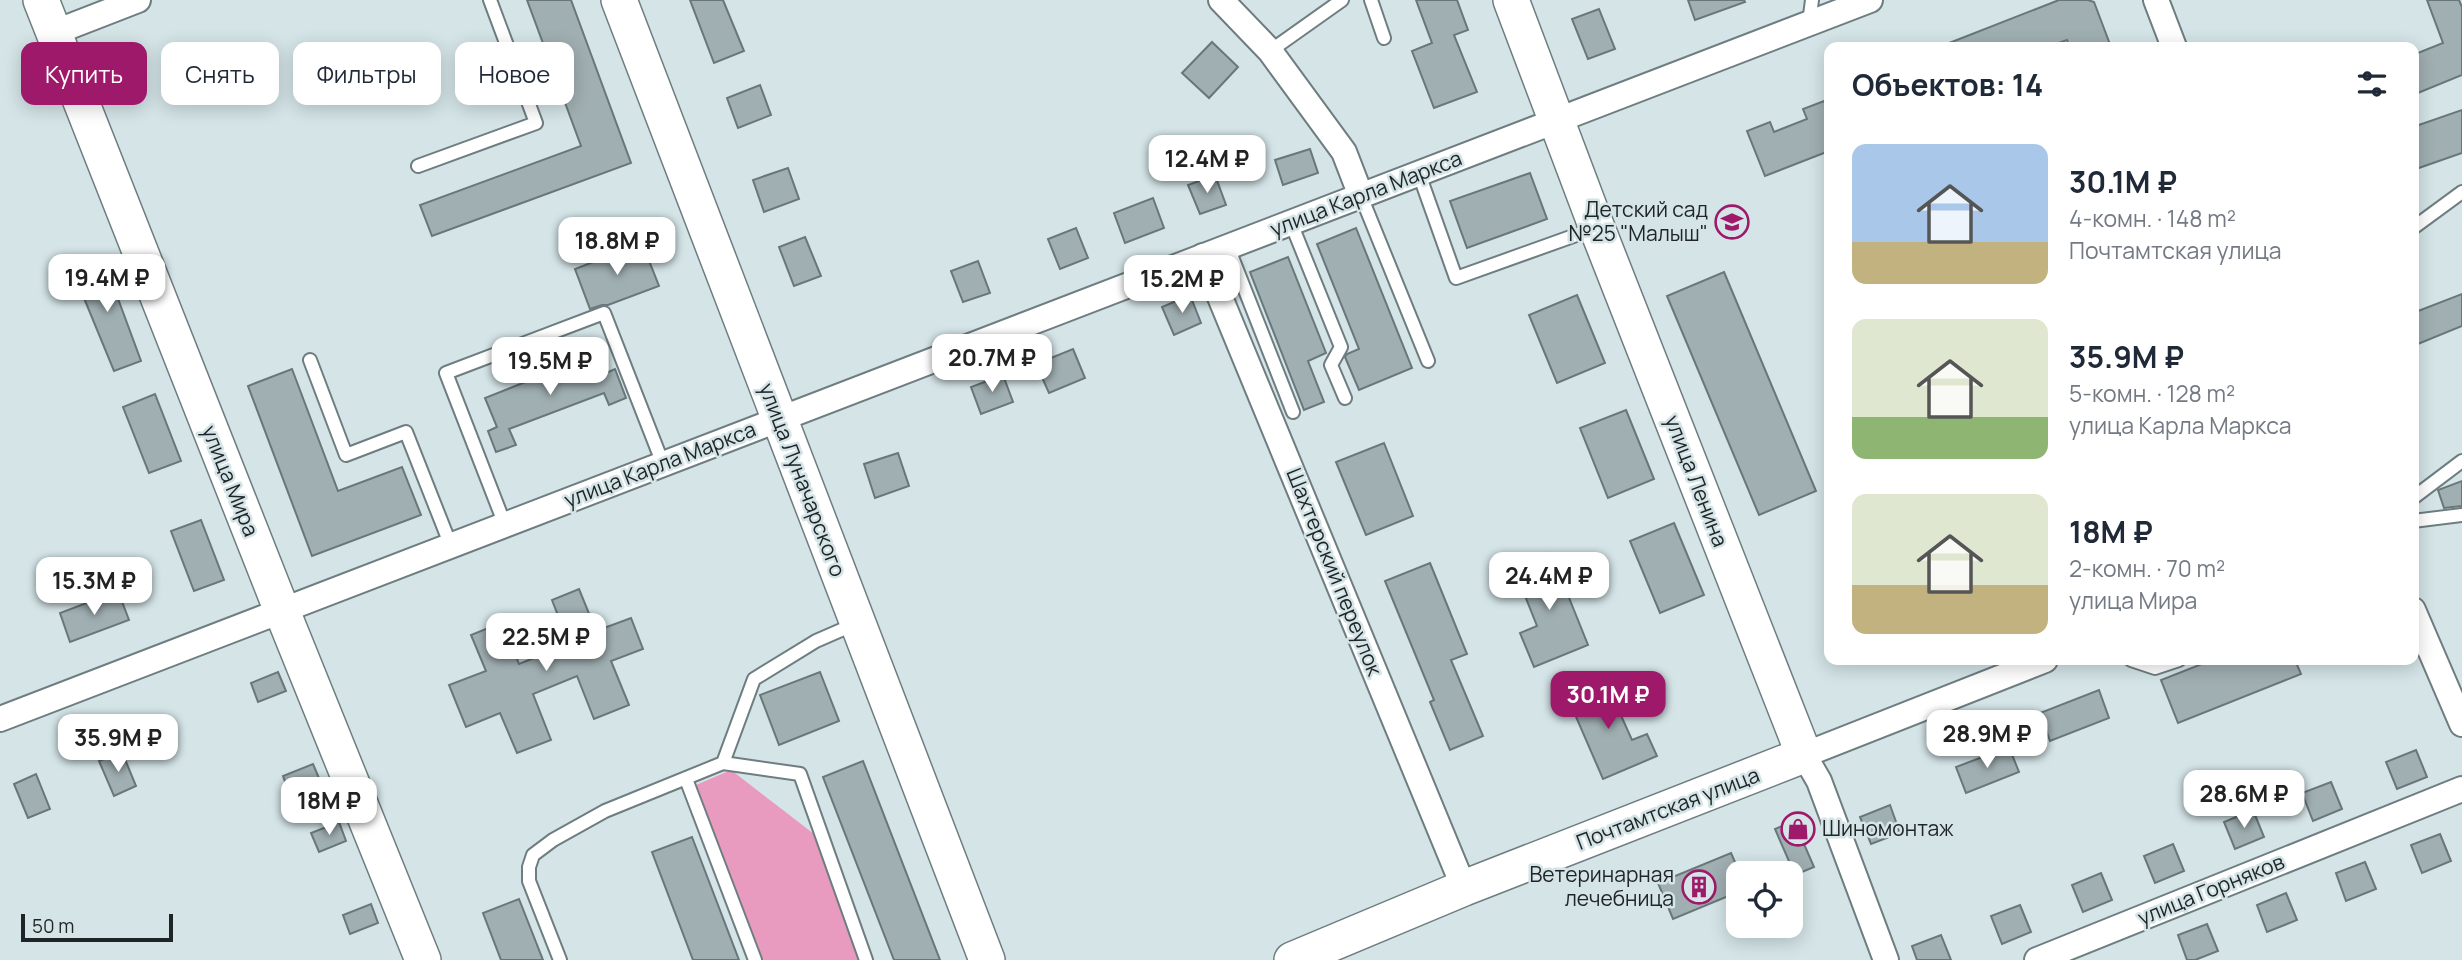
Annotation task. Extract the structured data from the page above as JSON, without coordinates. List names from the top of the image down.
{
  "streets": {
    "street": [
      "улица Карла Маркса",
      "улица Луначарского",
      "улица Мира",
      "улица Ленина",
      "Шахтерский переулок",
      "Почтамтская улица",
      "улица Горняков"
    ]
  },
  "crossings": [
    ["улица Карла Маркса", "улица Луначарского"],
    ["улица Карла Маркса", "улица Мира"],
    ["улица Карла Маркса", "улица Ленина"],
    ["улица Карла Маркса", "Шахтерский переулок"],
    ["улица Ленина", "Почтамтская улица"],
    ["Шахтерский переулок", "Почтамтская улица"]
  ],
  "places": {
    "school or university": ["Детский сад №25 \"Малыш\""],
    "shop": ["Шиномонтаж"],
    "building": ["Ветеринарная лечебница"]
  },
  "scale_bar": "50 m",
  "page": {
    "chip": [
      "Купить",
      "Снять",
      "Фильтры",
      "Новое"
    ],
    "heading": "Объектов: 14",
    "list": [
      {
        "name": "30.1M ₽",
        "note": "4-комн. · 148 m² · Почтамтская улица"
      },
      {
        "name": "35.9M ₽",
        "note": "5-комн. · 128 m² · улица Карла Маркса"
      },
      {
        "name": "18M ₽",
        "note": "2-комн. · 70 m² · улица Мира"
      }
    ],
    "price": [
      "12.4M ₽",
      "18.8M ₽",
      "19.4M ₽",
      "15.2M ₽",
      "20.7M ₽",
      "19.5M ₽",
      "24.4M ₽",
      "15.3M ₽",
      "22.5M ₽",
      "30.1M ₽",
      "28.9M ₽",
      "35.9M ₽",
      "28.6M ₽",
      "18M ₽"
    ],
    "scale": "50 m"
  }
}
